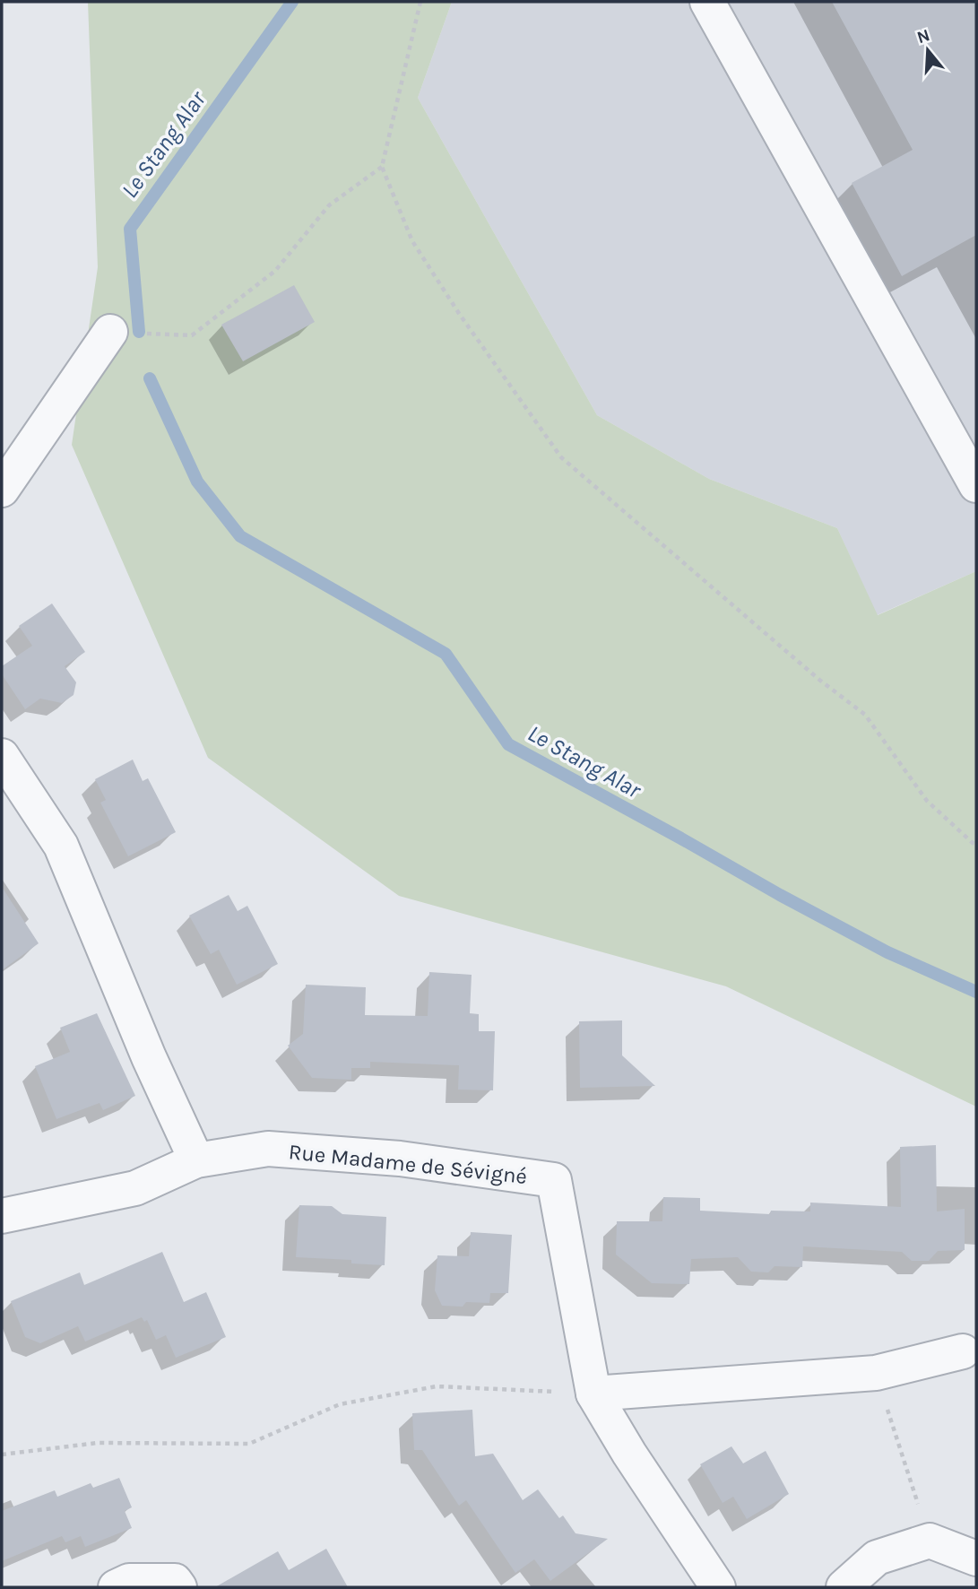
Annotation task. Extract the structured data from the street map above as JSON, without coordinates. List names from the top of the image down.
{
  "streets": {
    "street": ["Rue Madame de Sévigné"]
  },
  "water": ["Le Stang Alar"],
  "north": "top"
}
